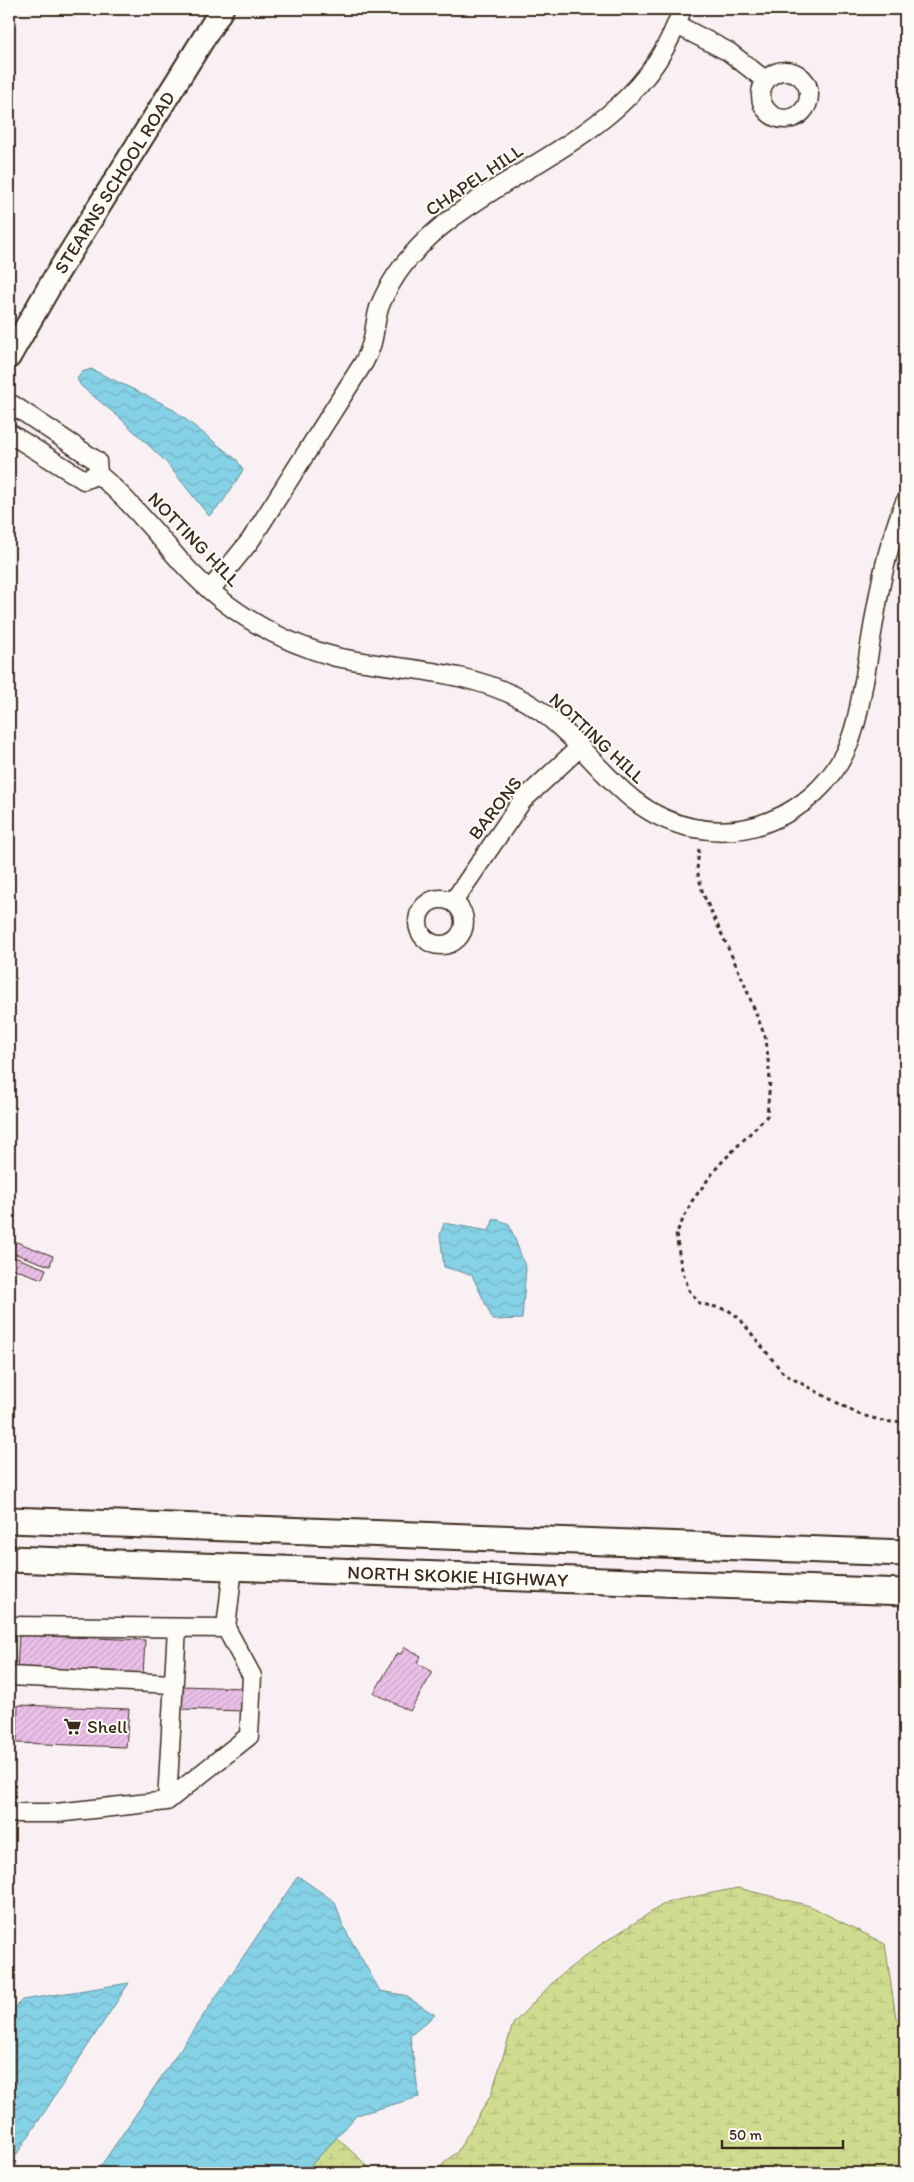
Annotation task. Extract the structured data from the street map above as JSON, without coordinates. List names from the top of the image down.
{
  "streets": {
    "highway": ["NORTH SKOKIE HIGHWAY"],
    "main road": ["STEARNS SCHOOL ROAD"],
    "street": ["CHAPEL HILL", "NOTTING HILL", "BARONS"]
  },
  "crossings": [
    ["CHAPEL HILL", "NOTTING HILL"],
    ["NOTTING HILL", "BARONS"]
  ],
  "places": {
    "supermarket": ["Shell"]
  },
  "scale_bar": "50 m"
}
